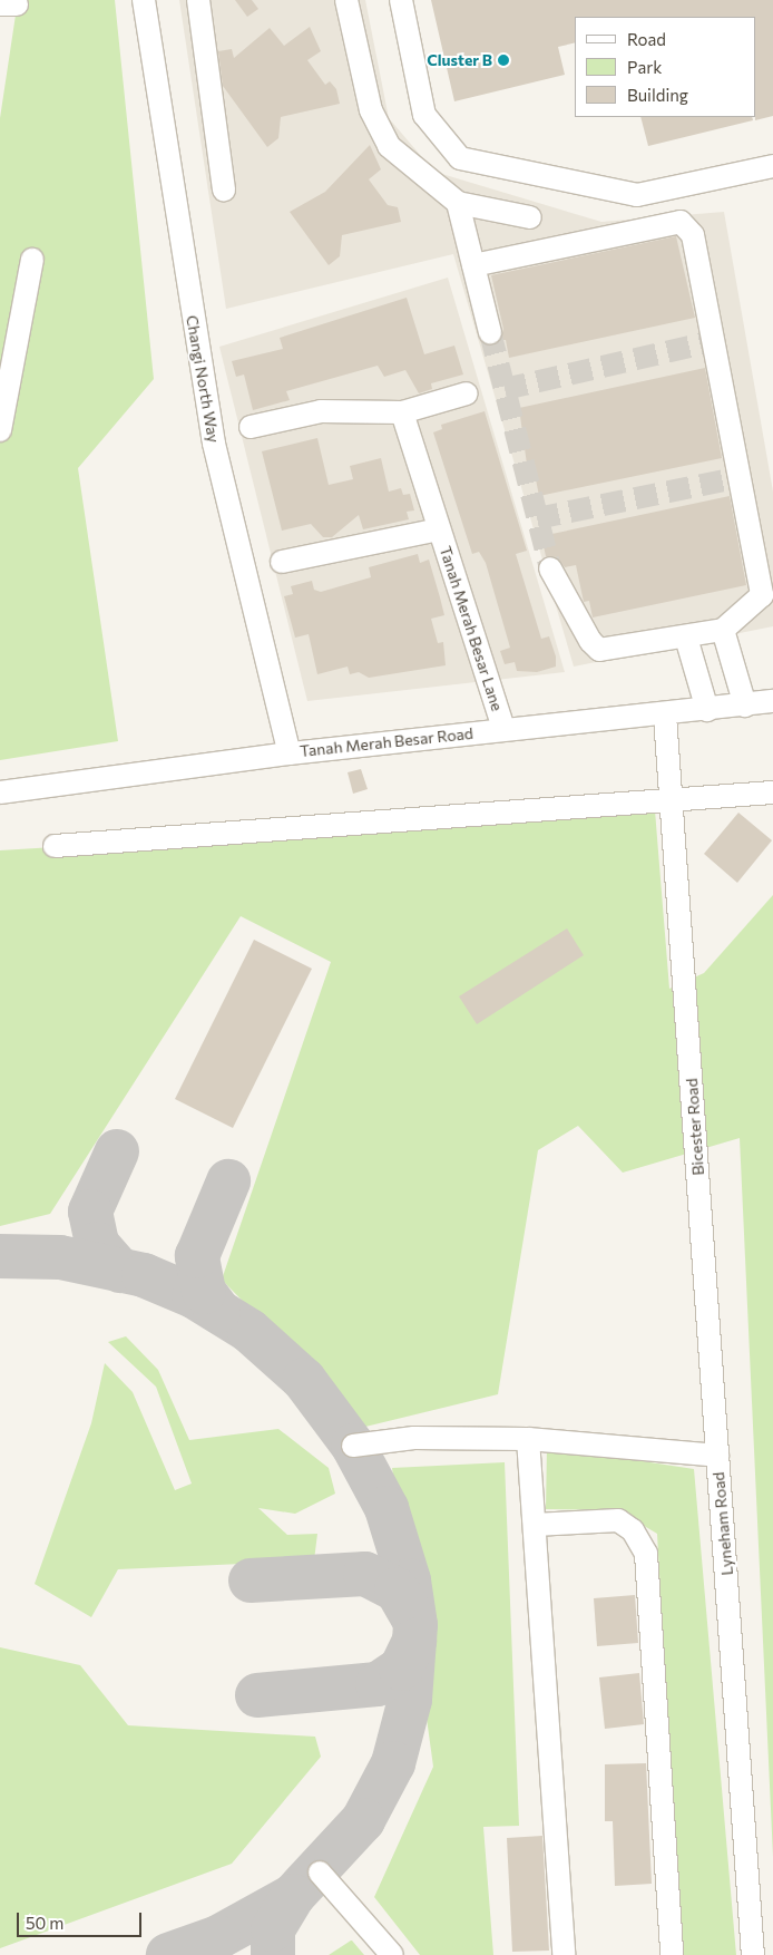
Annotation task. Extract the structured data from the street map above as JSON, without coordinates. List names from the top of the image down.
{
  "streets": {
    "street": [
      "Changi North Way",
      "Tanah Merah Besar Lane",
      "Tanah Merah Besar Road",
      "Bicester Road",
      "Lyneham Road"
    ]
  },
  "crossings": [
    ["Changi North Way", "Tanah Merah Besar Road"],
    ["Tanah Merah Besar Lane", "Tanah Merah Besar Road"],
    ["Tanah Merah Besar Road", "Bicester Road"],
    ["Bicester Road", "Lyneham Road"]
  ],
  "places": ["Cluster B"],
  "legend": ["Road", "Park", "Building"],
  "scale_bar": "50 m"
}
